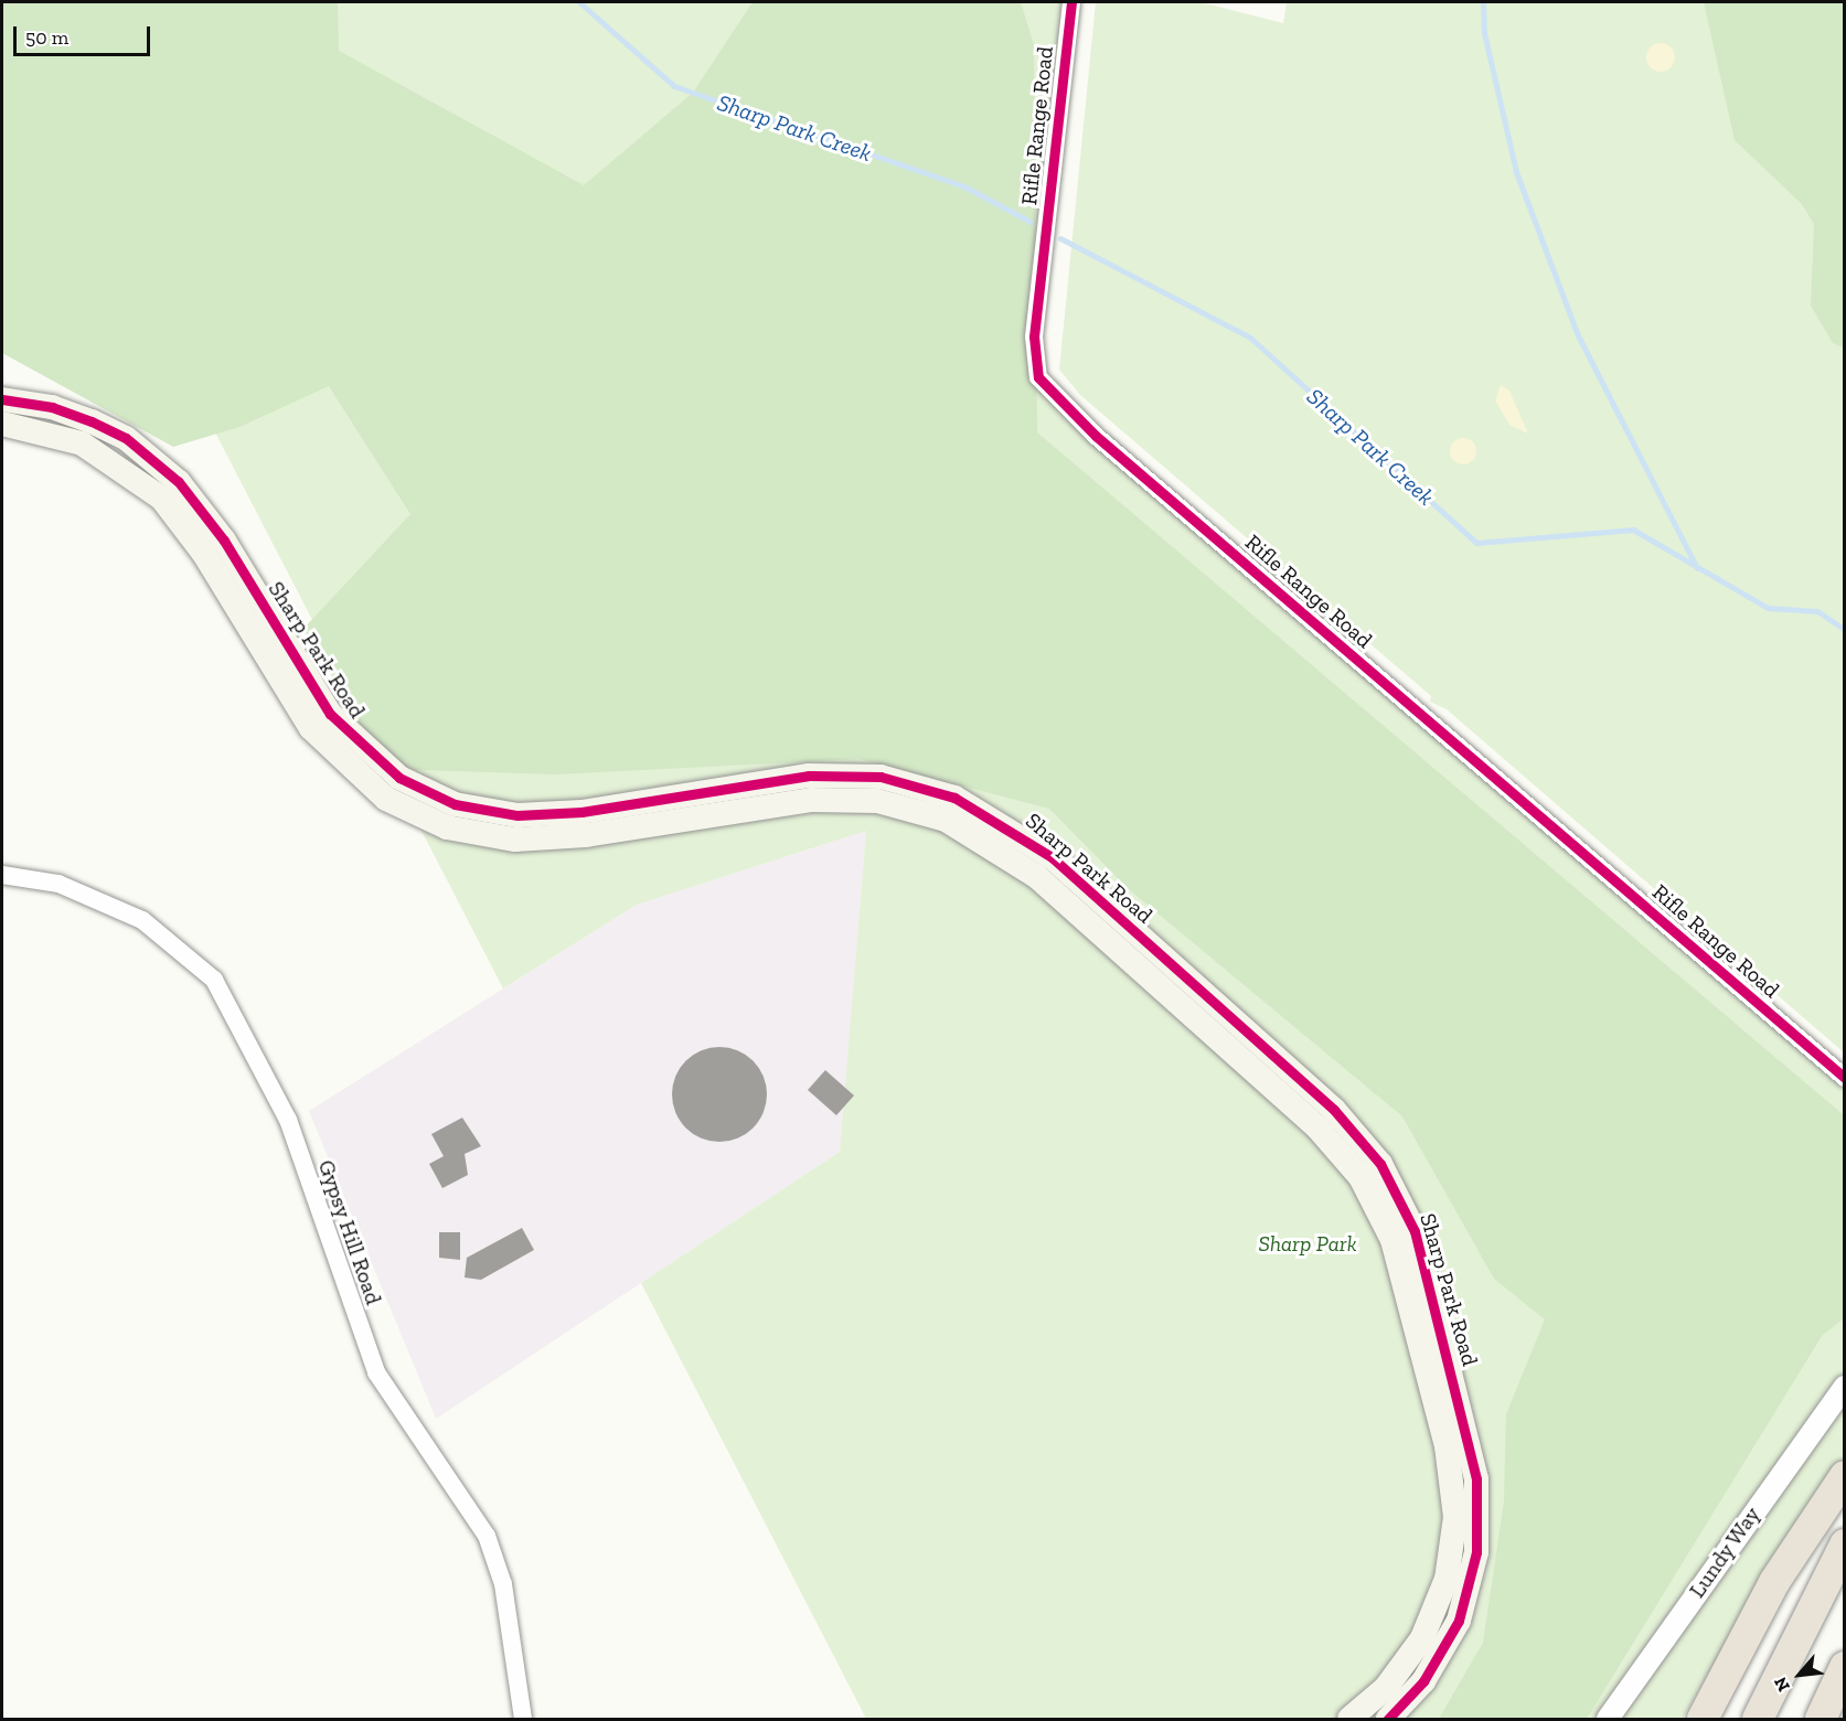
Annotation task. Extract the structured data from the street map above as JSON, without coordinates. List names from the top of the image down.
{
  "streets": {
    "main road": ["Sharp Park Road"],
    "street": ["Rifle Range Road", "Gypsy Hill Road", "Lundy Way"]
  },
  "water": ["Sharp Park Creek"],
  "parks": ["Sharp Park"],
  "scale_bar": "50 m",
  "north": "bottom left"
}
